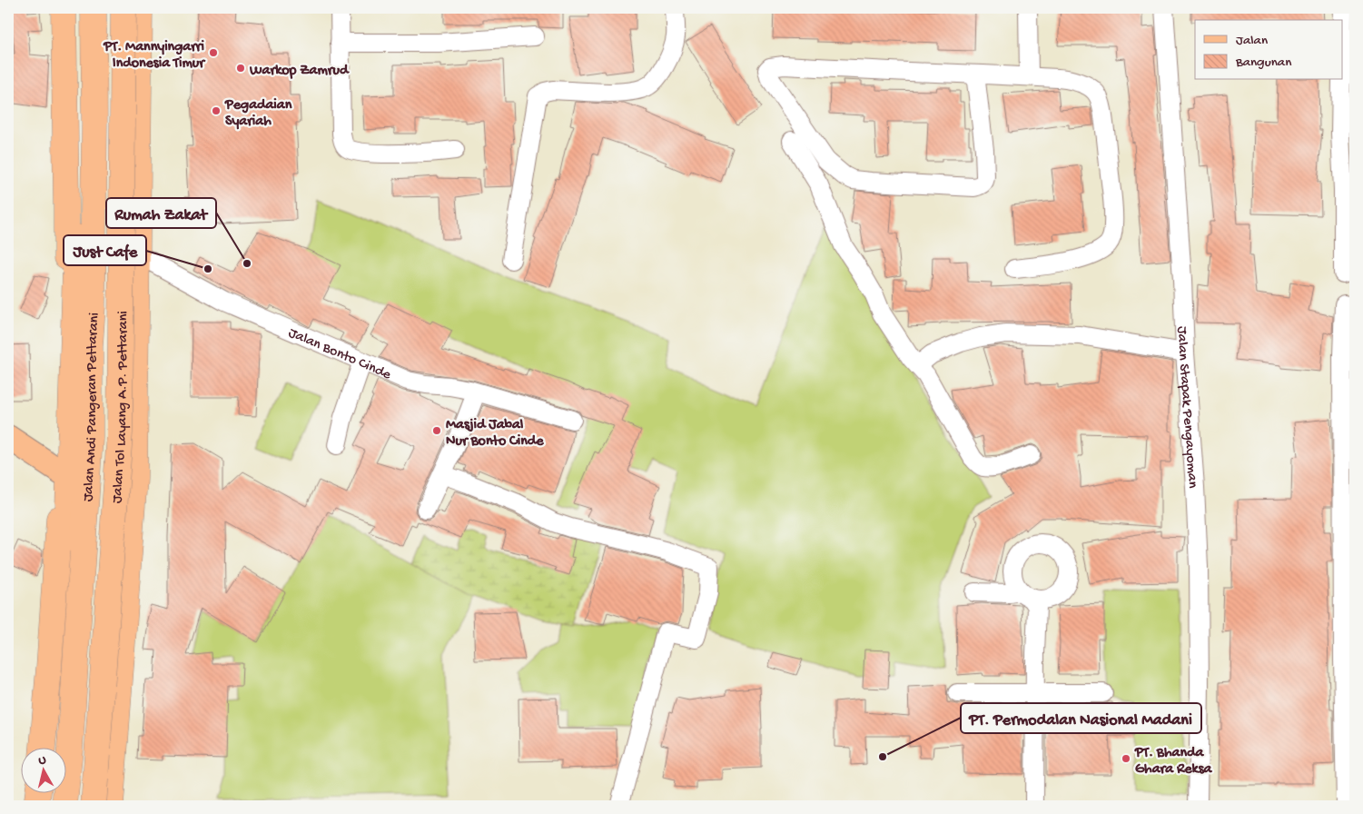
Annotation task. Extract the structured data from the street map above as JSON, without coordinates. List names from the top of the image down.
{
  "streets": {
    "highway": ["Jalan Andi Pangeran Pettarani", "Jalan Tol Layang A.P. Pettarani"],
    "street": ["Jalan Bonto Cinde", "Jalan Stapak Pengayoman"]
  },
  "places": [
    "PT. Mannyingarri Indonesia Timur",
    "Warkop Zamrud",
    "Pegadaian Syariah",
    "Rumah Zakat",
    "Just Cafe",
    "Masjid Jabal Nur Bonto Cinde",
    "PT. Permodalan Nasional Madani",
    "PT. Bhanda Ghara Reksa"
  ],
  "legend": ["Jalan", "Bangunan"],
  "north": "top"
}
